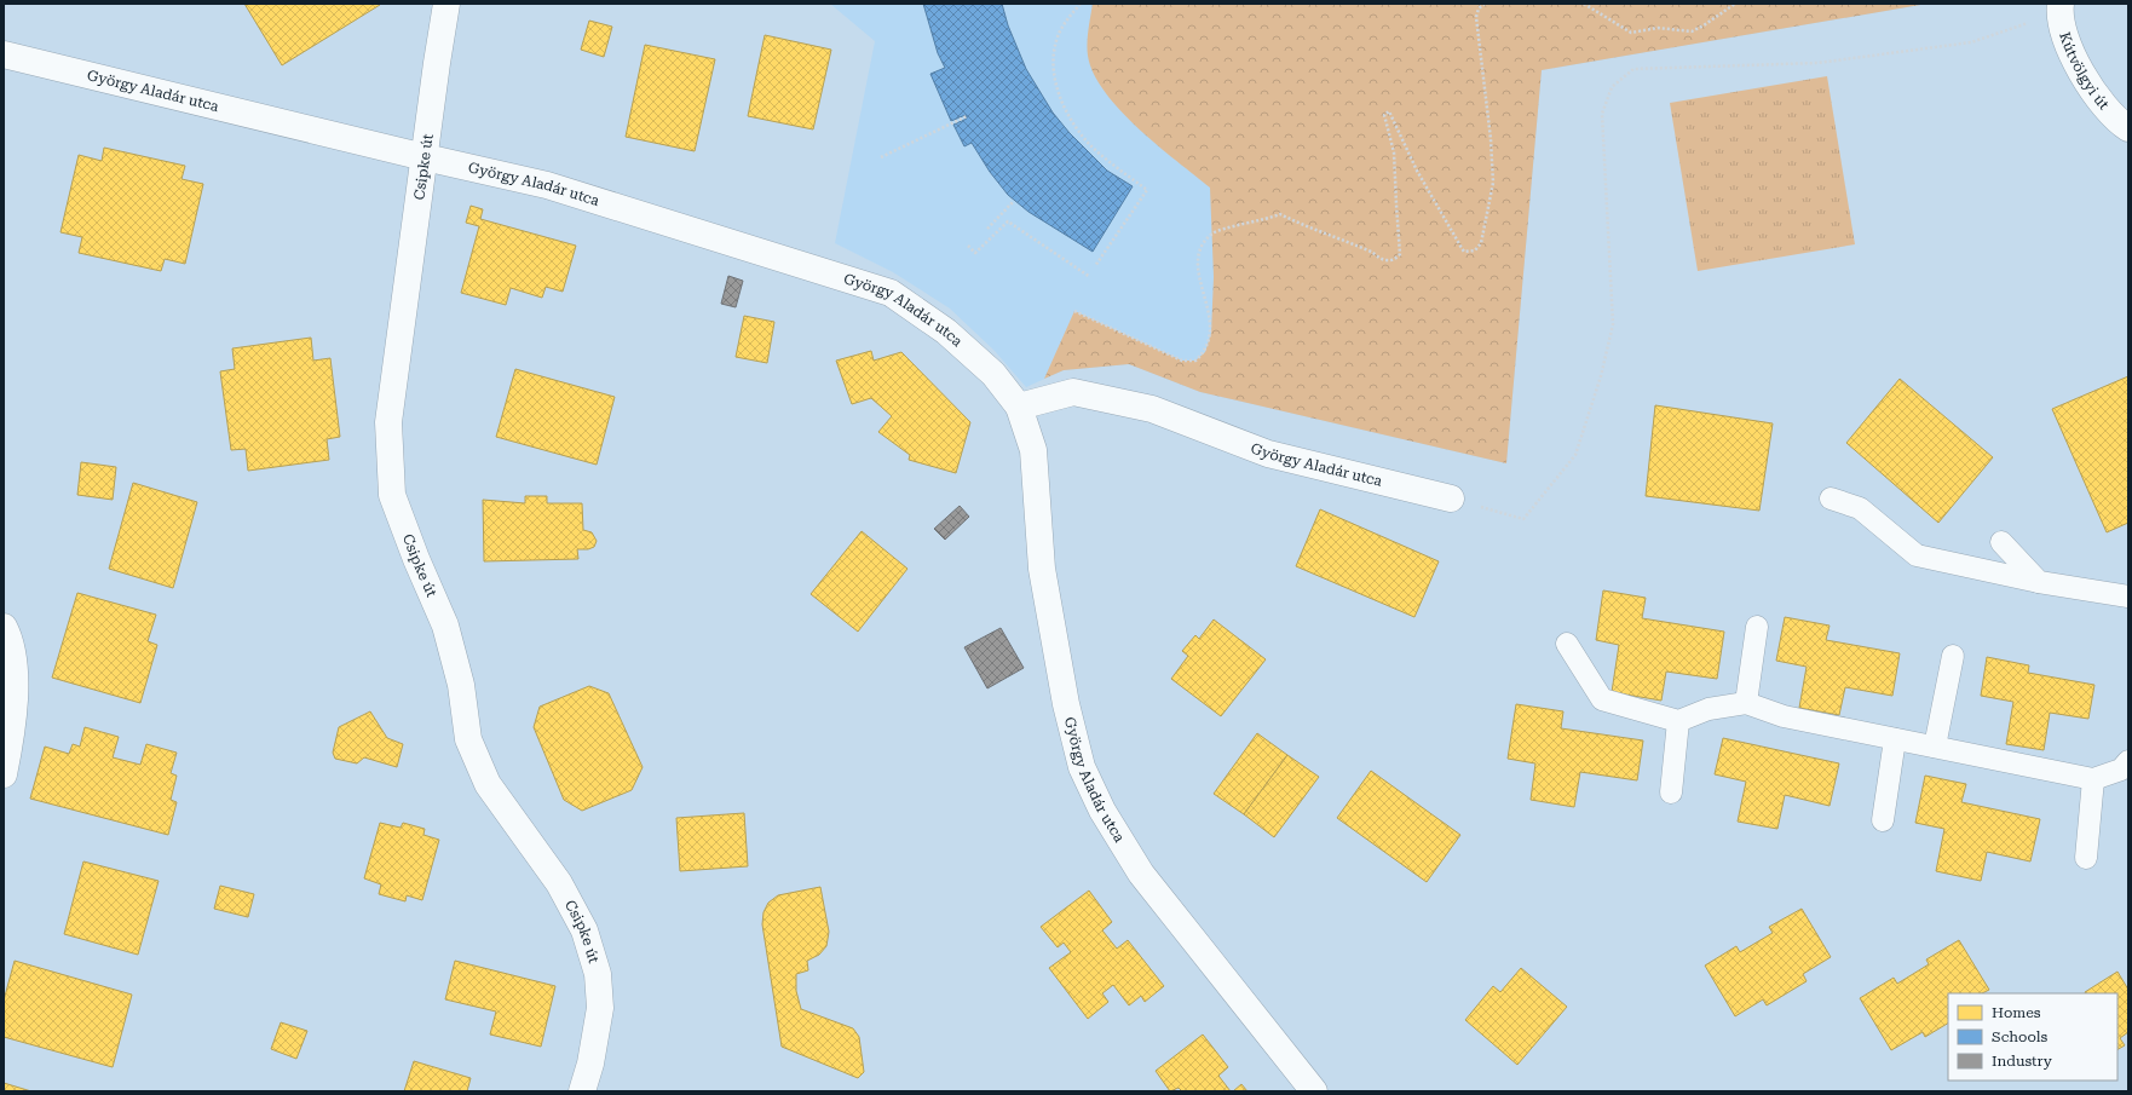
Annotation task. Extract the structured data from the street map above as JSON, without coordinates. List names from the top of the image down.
{
  "streets": {
    "street": ["Kútvölgyi út", "György Aladár utca", "Csipke út"]
  },
  "crossings": [
    ["György Aladár utca", "Csipke út"]
  ],
  "legend": ["Homes", "Schools", "Industry"]
}
